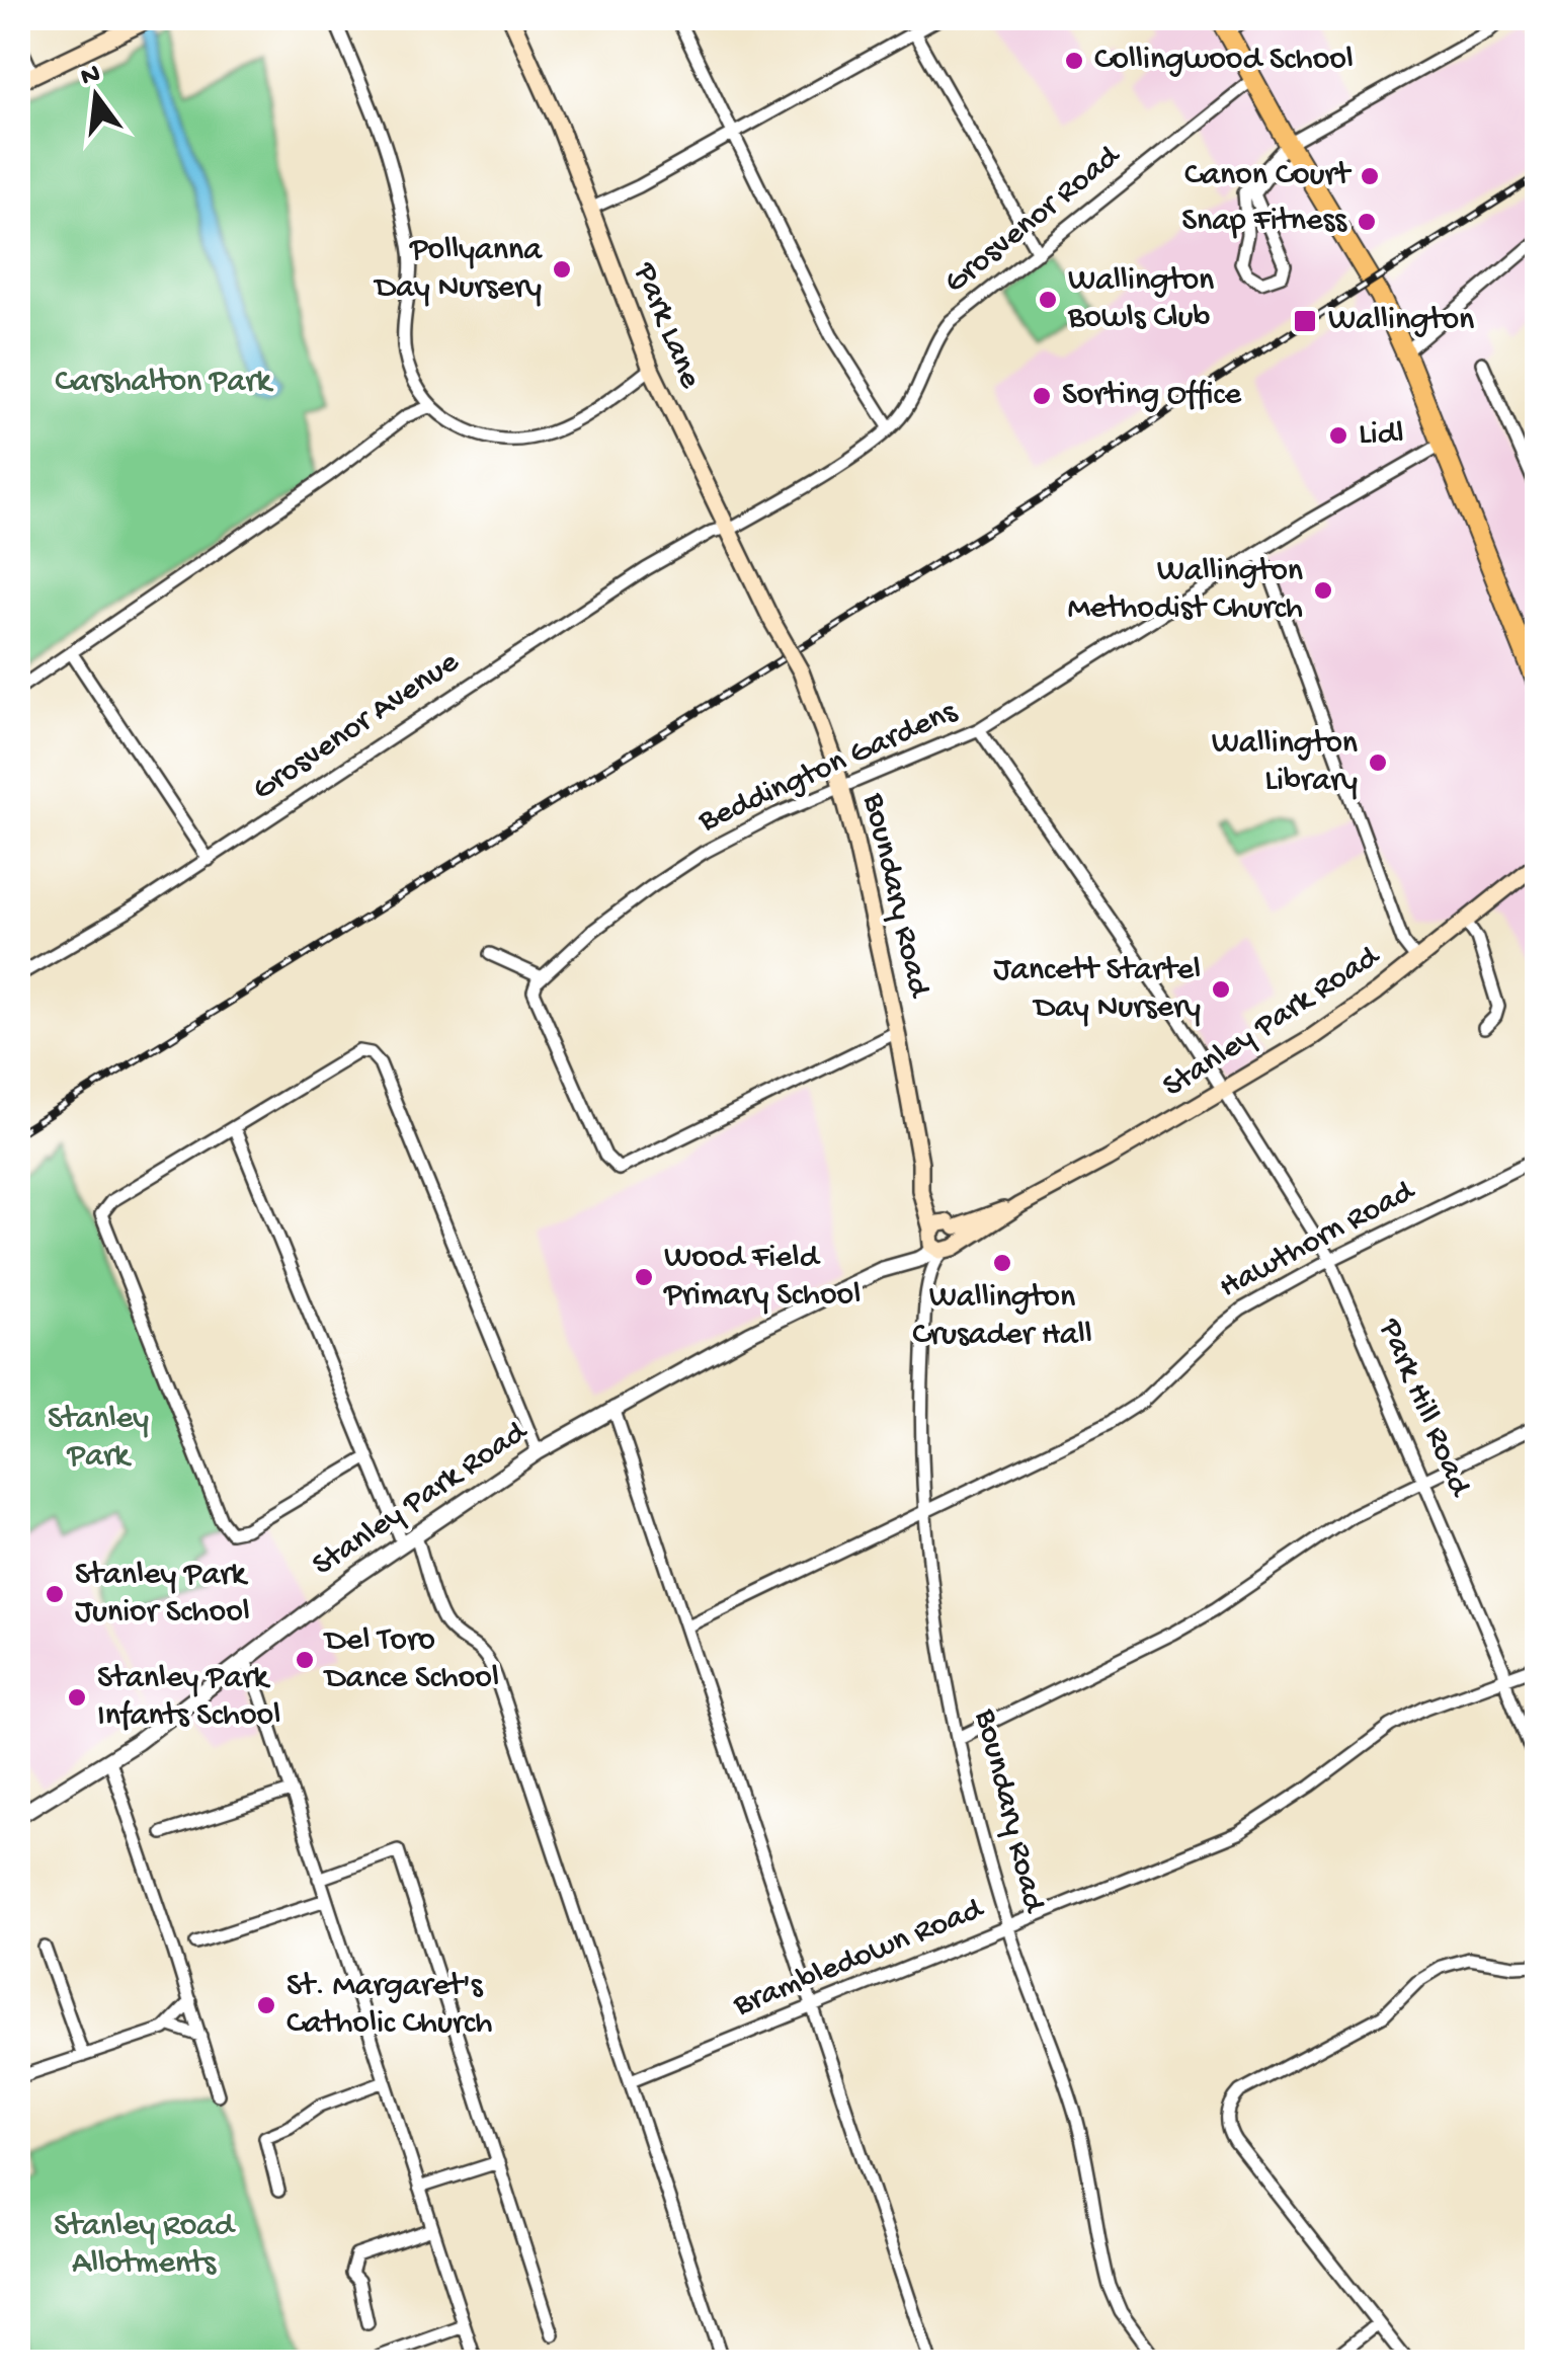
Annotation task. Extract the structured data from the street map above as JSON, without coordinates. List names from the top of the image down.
{
  "streets": {
    "main road": ["Park Lane", "Boundary Road", "Stanley Park Road"],
    "street": [
      "Grosvenor Road",
      "Grosvenor Avenue",
      "Beddington Gardens",
      "Hawthorn Road",
      "Park Hill Road",
      "Brambledown Road"
    ]
  },
  "crossings": [
    ["Grosvenor Road", "Park Lane"],
    ["Grosvenor Road", "Grosvenor Avenue"],
    ["Park Lane", "Grosvenor Avenue"],
    ["Park Lane", "Boundary Road"],
    ["Beddington Gardens", "Boundary Road"],
    ["Beddington Gardens", "Park Hill Road"],
    ["Boundary Road", "Stanley Park Road"],
    ["Boundary Road", "Hawthorn Road"],
    ["Boundary Road", "Brambledown Road"],
    ["Stanley Park Road", "Park Hill Road"],
    ["Hawthorn Road", "Park Hill Road"],
    ["Park Hill Road", "Brambledown Road"]
  ],
  "parks": ["Carshalton Park", "Stanley Park", "Stanley Road Allotments"],
  "places": {
    "other": [
      "Collingwood School",
      "Canon Court",
      "Snap Fitness",
      "Pollyanna Day Nursery",
      "Wallington Bowls Club",
      "Sorting Office",
      "Lidl",
      "Wallington Methodist Church",
      "Wallington Library",
      "Jancett Startel Day Nursery",
      "Wallington Crusader Hall",
      "Wood Field Primary School",
      "Stanley Park Junior School",
      "Del Toro Dance School",
      "Stanley Park Infants School",
      "St. Margaret's Catholic Church"
    ],
    "transit": ["Wallington"]
  },
  "north": "top"
}
